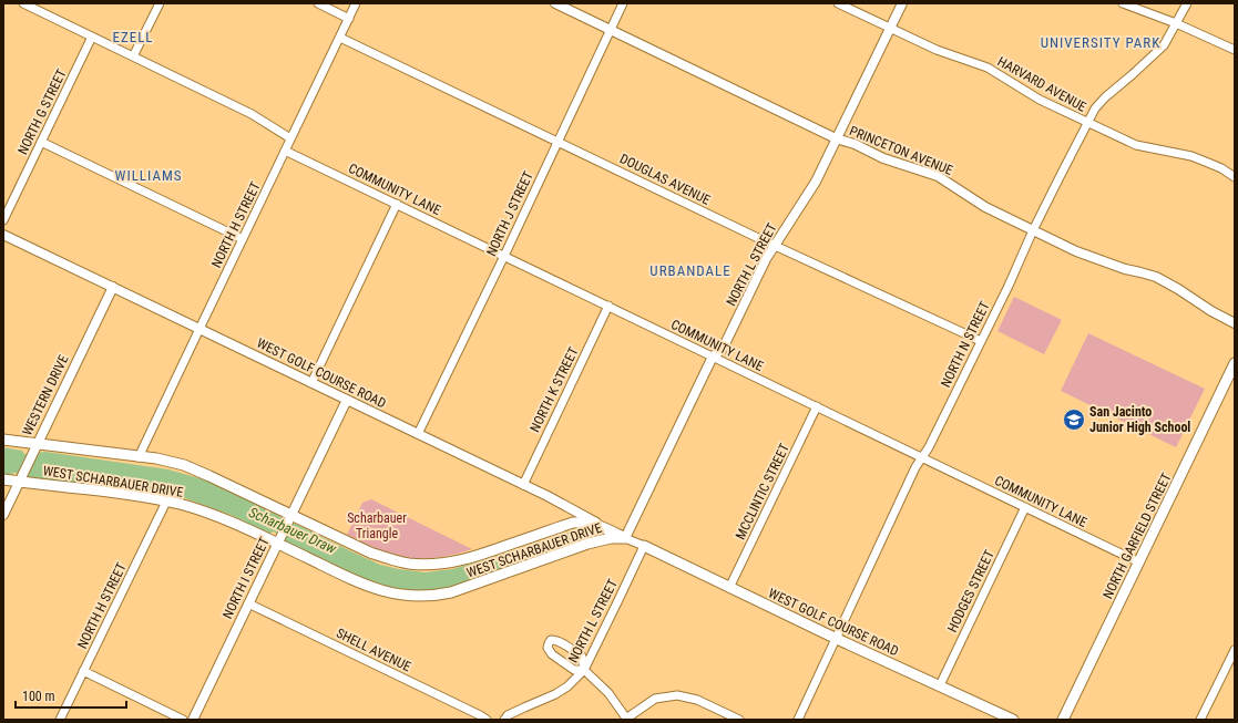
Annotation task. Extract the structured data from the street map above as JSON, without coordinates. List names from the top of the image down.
{
  "streets": {
    "main road": ["WEST GOLF COURSE ROAD", "WEST SCHARBAUER DRIVE", "NORTH GARFIELD STREET"],
    "street": [
      "HARVARD AVENUE",
      "NORTH G STREET",
      "PRINCETON AVENUE",
      "DOUGLAS AVENUE",
      "COMMUNITY LANE",
      "NORTH J STREET",
      "NORTH H STREET",
      "NORTH L STREET",
      "NORTH N STREET",
      "NORTH K STREET",
      "WESTERN DRIVE",
      "MCCLINTIC STREET",
      "NORTH I STREET",
      "HODGES STREET",
      "SHELL AVENUE"
    ]
  },
  "crossings": [
    ["HARVARD AVENUE", "NORTH L STREET"],
    ["HARVARD AVENUE", "NORTH N STREET"],
    ["PRINCETON AVENUE", "NORTH J STREET"],
    ["PRINCETON AVENUE", "NORTH L STREET"],
    ["PRINCETON AVENUE", "NORTH N STREET"],
    ["DOUGLAS AVENUE", "NORTH J STREET"],
    ["DOUGLAS AVENUE", "NORTH H STREET"],
    ["DOUGLAS AVENUE", "NORTH L STREET"],
    ["DOUGLAS AVENUE", "NORTH N STREET"],
    ["COMMUNITY LANE", "NORTH J STREET"],
    ["COMMUNITY LANE", "NORTH H STREET"],
    ["COMMUNITY LANE", "NORTH L STREET"],
    ["COMMUNITY LANE", "NORTH N STREET"],
    ["COMMUNITY LANE", "NORTH K STREET"],
    ["COMMUNITY LANE", "MCCLINTIC STREET"],
    ["COMMUNITY LANE", "NORTH GARFIELD STREET"],
    ["COMMUNITY LANE", "HODGES STREET"],
    ["NORTH J STREET", "WEST GOLF COURSE ROAD"],
    ["NORTH H STREET", "WEST GOLF COURSE ROAD"],
    ["NORTH H STREET", "WEST SCHARBAUER DRIVE"],
    ["NORTH L STREET", "WEST GOLF COURSE ROAD"],
    ["NORTH L STREET", "WEST SCHARBAUER DRIVE"],
    ["NORTH N STREET", "WEST GOLF COURSE ROAD"],
    ["WEST GOLF COURSE ROAD", "NORTH K STREET"],
    ["WEST GOLF COURSE ROAD", "WESTERN DRIVE"],
    ["WEST GOLF COURSE ROAD", "WEST SCHARBAUER DRIVE"],
    ["WEST GOLF COURSE ROAD", "MCCLINTIC STREET"],
    ["WEST GOLF COURSE ROAD", "NORTH I STREET"],
    ["WEST GOLF COURSE ROAD", "HODGES STREET"],
    ["WESTERN DRIVE", "WEST SCHARBAUER DRIVE"],
    ["WEST SCHARBAUER DRIVE", "NORTH I STREET"],
    ["NORTH I STREET", "SHELL AVENUE"]
  ],
  "districts": [
    "EZELL",
    "UNIVERSITY PARK",
    "WILLIAMS",
    "URBANDALE"
  ],
  "water": ["Scharbauer Draw"],
  "parks": ["Scharbauer Triangle"],
  "places": {
    "school or university": ["San Jacinto Junior High School"]
  },
  "scale_bar": "100 m"
}
